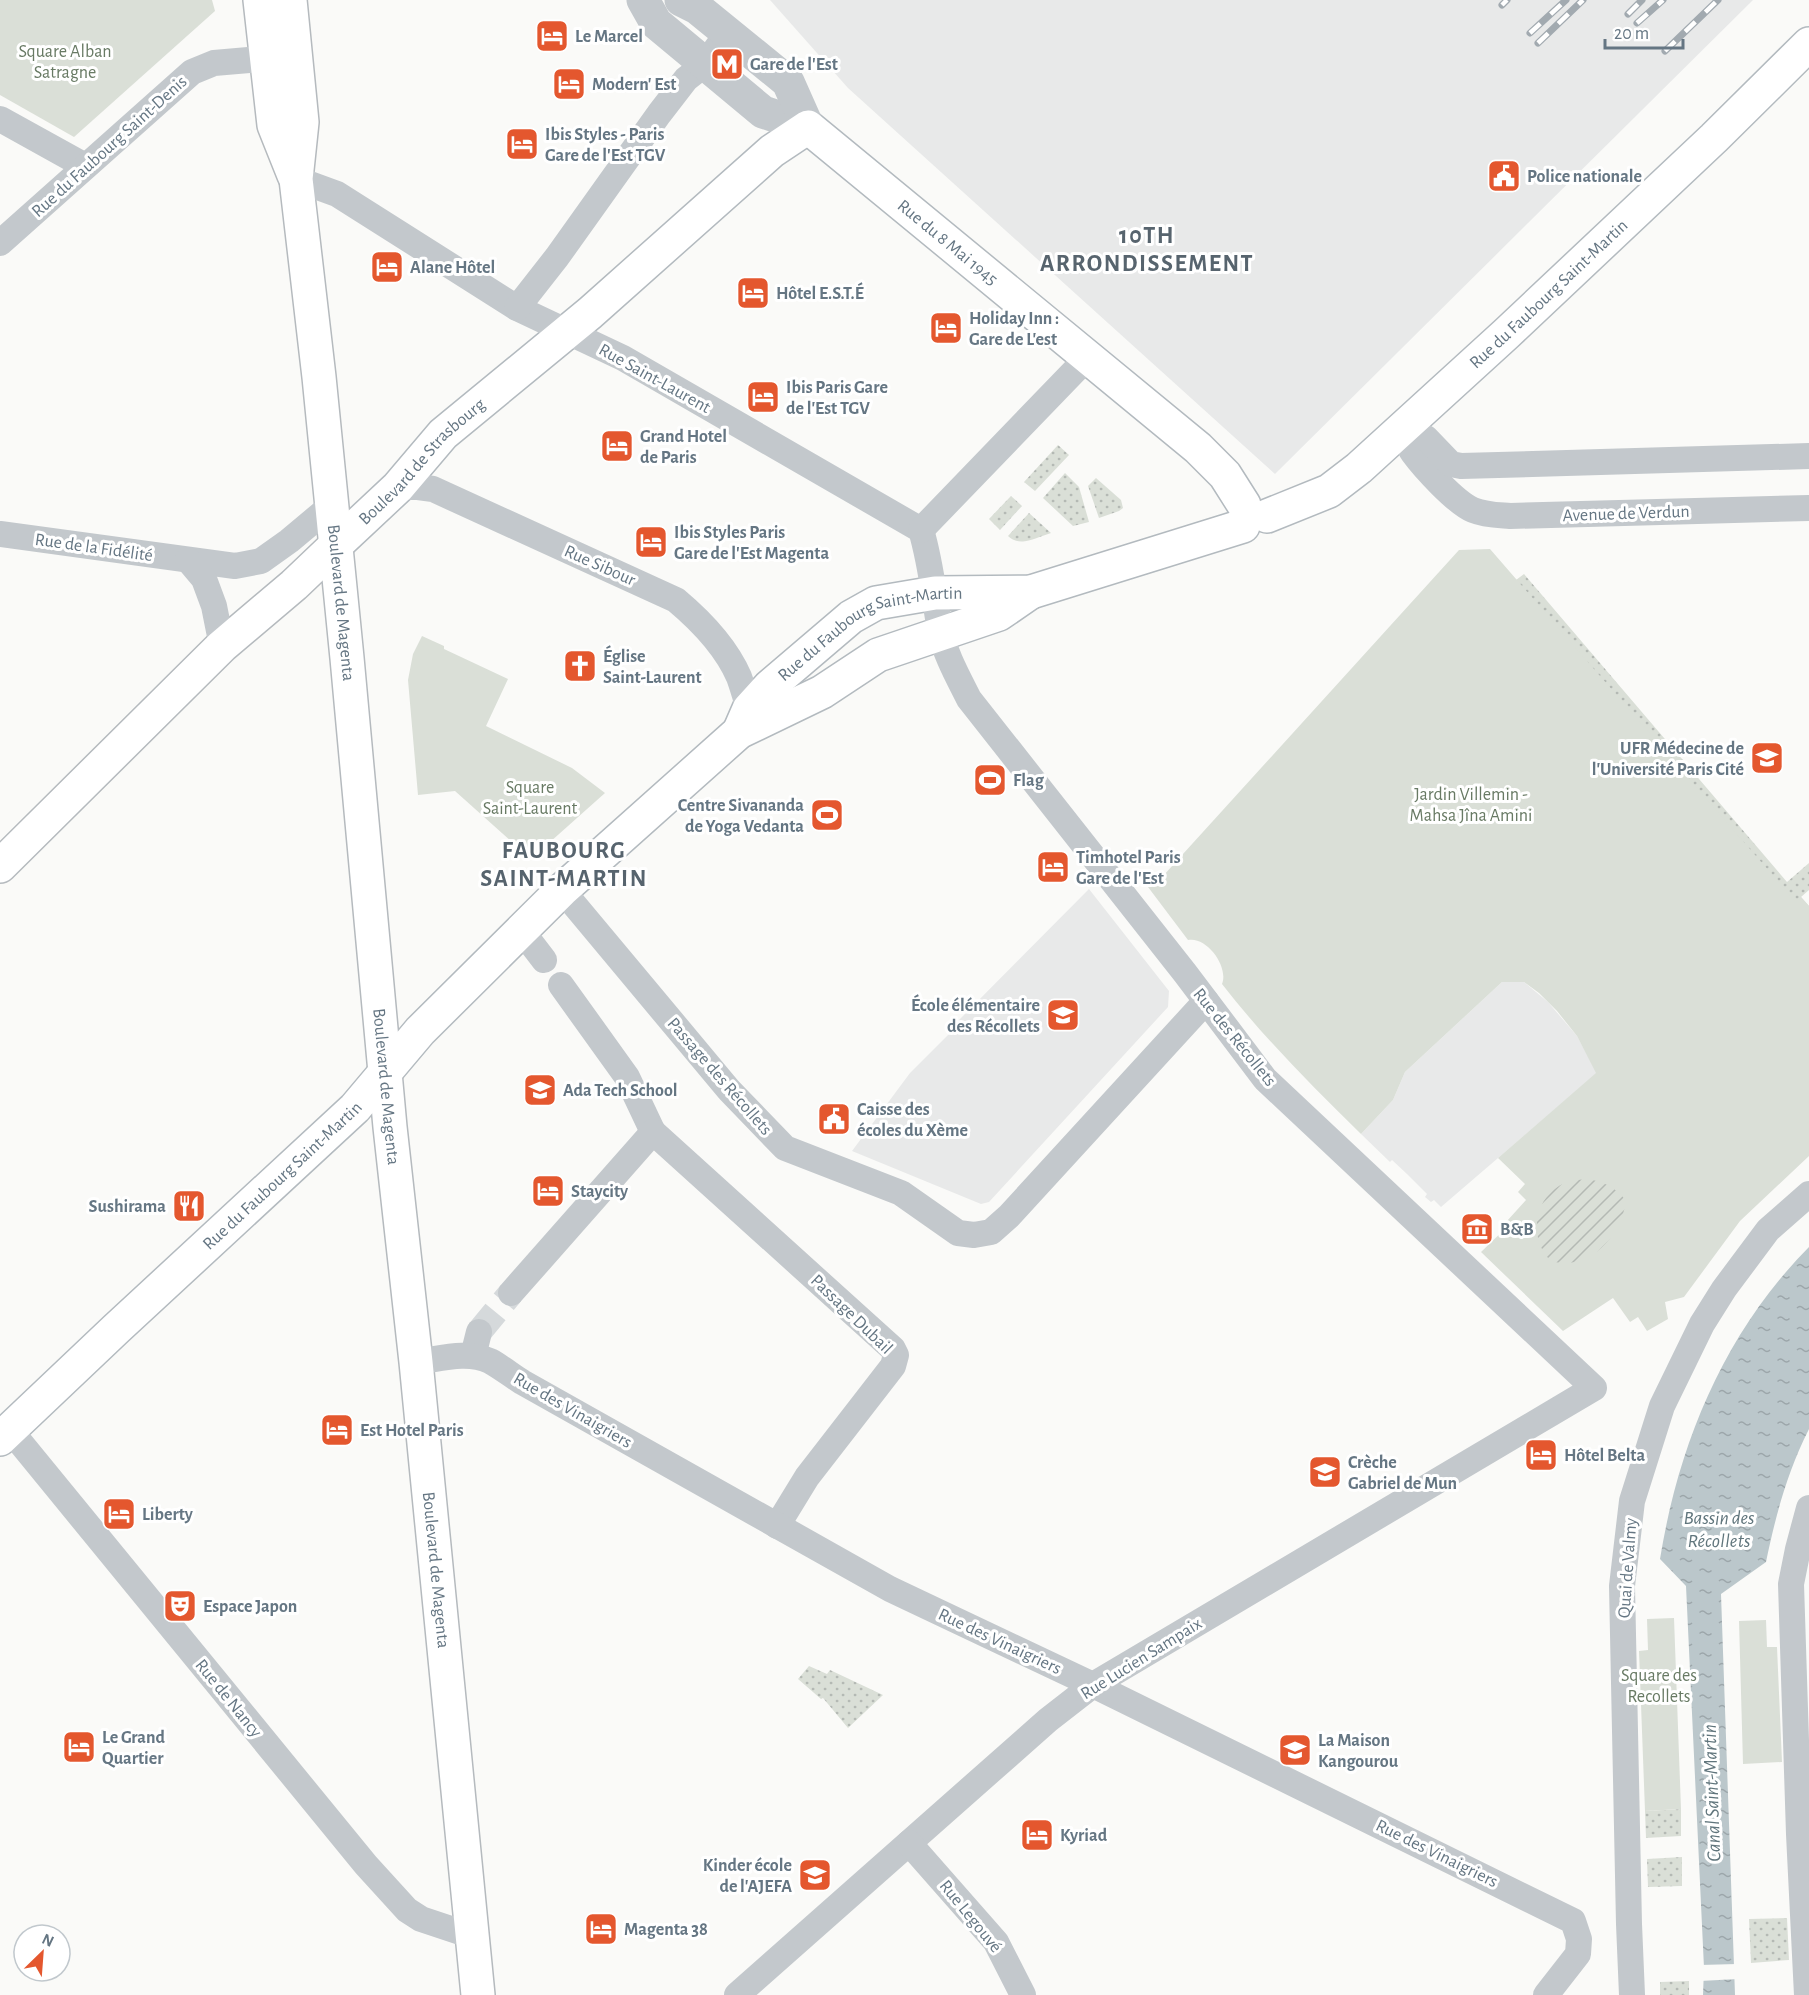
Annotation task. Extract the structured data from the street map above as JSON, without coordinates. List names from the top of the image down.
{
  "streets": {
    "main road": [
      "Rue du 8 Mai 1945",
      "Rue du Faubourg Saint-Martin",
      "Boulevard de Strasbourg",
      "Boulevard de Magenta"
    ],
    "street": [
      "Rue du Faubourg Saint-Denis",
      "Rue Saint-Laurent",
      "Avenue de Verdun",
      "Rue de la Fidélité",
      "Rue Sibour",
      "Rue des Récollets",
      "Passage des Récollets",
      "Passage Dubail",
      "Rue des Vinaigriers",
      "Quai de Valmy",
      "Rue Lucien Sampaix",
      "Rue de Nancy",
      "Rue Legouvé"
    ]
  },
  "crossings": [
    ["Rue du Faubourg Saint-Denis", "Boulevard de Magenta"],
    ["Rue du 8 Mai 1945", "Rue du Faubourg Saint-Martin"],
    ["Rue du 8 Mai 1945", "Boulevard de Strasbourg"],
    ["Rue du Faubourg Saint-Martin", "Avenue de Verdun"],
    ["Rue du Faubourg Saint-Martin", "Rue Sibour"],
    ["Rue du Faubourg Saint-Martin", "Boulevard de Magenta"],
    ["Rue du Faubourg Saint-Martin", "Rue des Récollets"],
    ["Rue du Faubourg Saint-Martin", "Passage des Récollets"],
    ["Rue du Faubourg Saint-Martin", "Rue de Nancy"],
    ["Rue Saint-Laurent", "Boulevard de Strasbourg"],
    ["Rue Saint-Laurent", "Boulevard de Magenta"],
    ["Boulevard de Strasbourg", "Rue Sibour"],
    ["Boulevard de Strasbourg", "Boulevard de Magenta"],
    ["Rue de la Fidélité", "Boulevard de Magenta"],
    ["Boulevard de Magenta", "Rue des Vinaigriers"],
    ["Boulevard de Magenta", "Rue de Nancy"],
    ["Rue des Récollets", "Passage des Récollets"],
    ["Rue des Récollets", "Rue Lucien Sampaix"],
    ["Passage Dubail", "Rue des Vinaigriers"],
    ["Rue des Vinaigriers", "Rue Lucien Sampaix"],
    ["Rue Lucien Sampaix", "Rue Legouvé"]
  ],
  "districts": ["10TH ARRONDISSEMENT", "FAUBOURG SAINT-MARTIN"],
  "water": ["Bassin des Récollets", "Canal Saint-Martin"],
  "parks": [
    "Square Alban Satragne",
    "Square Saint-Laurent",
    "Jardin Villemin - Mahsa Jîna Amini",
    "Square des Recollets"
  ],
  "places": {
    "hotel": [
      "Le Marcel",
      "Modern' Est",
      "Ibis Styles - Paris Gare de l'Est TGV",
      "Alane Hôtel",
      "Hôtel E.S.T.É",
      "Holiday Inn : Gare de L'est",
      "Ibis Paris Gare de l'Est TGV",
      "Grand Hotel de Paris",
      "Ibis Styles Paris Gare de l'Est Magenta",
      "Timhotel Paris Gare de l'Est",
      "Staycity",
      "Est Hotel Paris",
      "Hôtel Belta",
      "Liberty",
      "Le Grand Quartier",
      "Kyriad",
      "Magenta 38"
    ],
    "metro station": ["Gare de l'Est"],
    "public building": ["Police nationale", "Caisse des écoles du Xème"],
    "church": ["Église Saint-Laurent"],
    "school or university": [
      "UFR Médecine de l'Université Paris Cité",
      "École élémentaire des Récollets",
      "Ada Tech School",
      "Crèche Gabriel de Mun",
      "La Maison Kangourou",
      "Kinder école de l'AJEFA"
    ],
    "sports": ["Flag", "Centre Sivananda de Yoga Vedanta"],
    "restaurant": ["Sushirama"],
    "museum": ["B&B"],
    "theatre": ["Espace Japon"]
  },
  "scale_bar": "20 m",
  "north": "top right"
}
